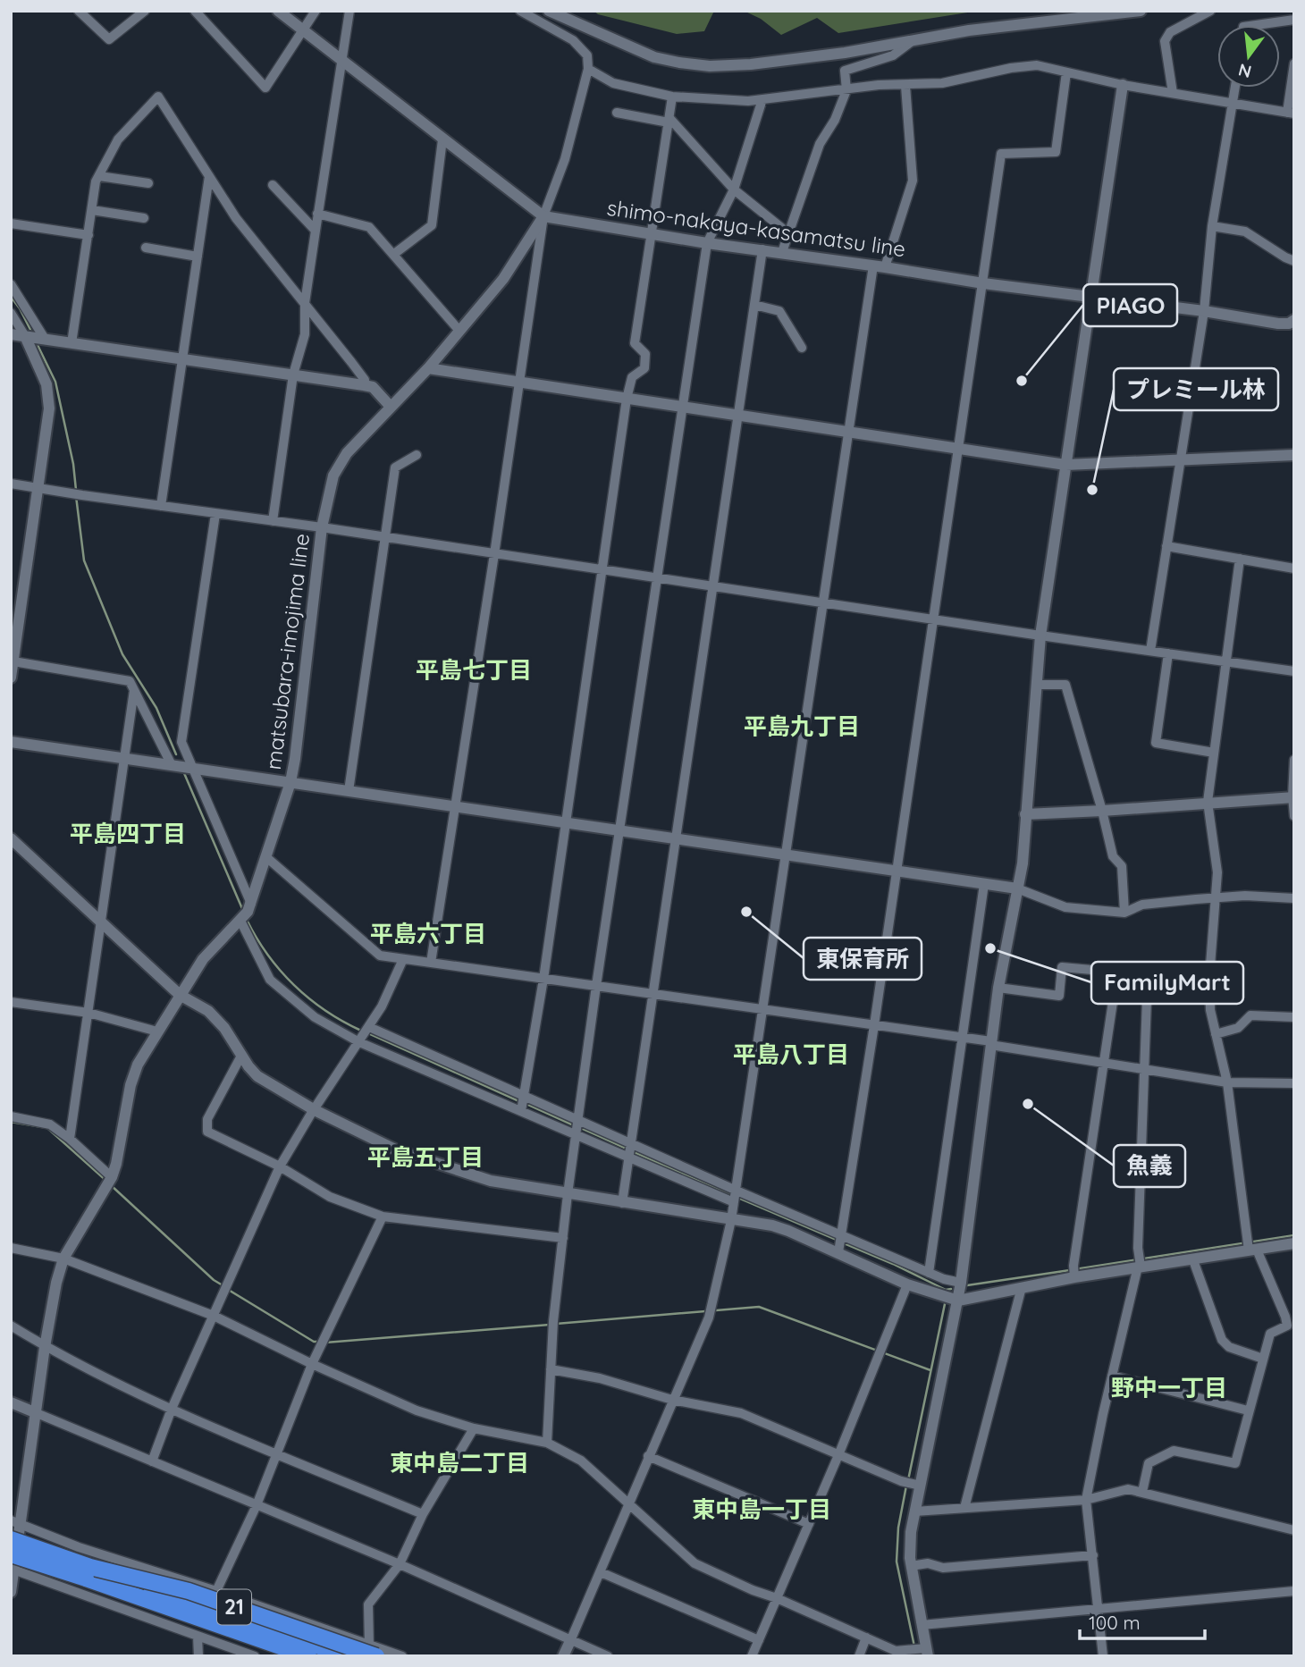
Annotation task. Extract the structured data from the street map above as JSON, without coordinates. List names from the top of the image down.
{
  "streets": {
    "highway": ["21"],
    "street": ["shimo-nakaya-kasamatsu line", "matsubara-imojima line"]
  },
  "crossings": [
    ["shimo-nakaya-kasamatsu line", "matsubara-imojima line"],
    ["matsubara-imojima line", "21"]
  ],
  "districts": [
    "平島七丁目",
    "平島九丁目",
    "平島四丁目",
    "平島六丁目",
    "平島八丁目",
    "平島五丁目",
    "野中一丁目",
    "東中島二丁目",
    "東中島一丁目"
  ],
  "places": [
    "PIAGO",
    "プレミール林",
    "東保育所",
    "FamilyMart",
    "魚義"
  ],
  "scale_bar": "100 m",
  "north": "bottom"
}
